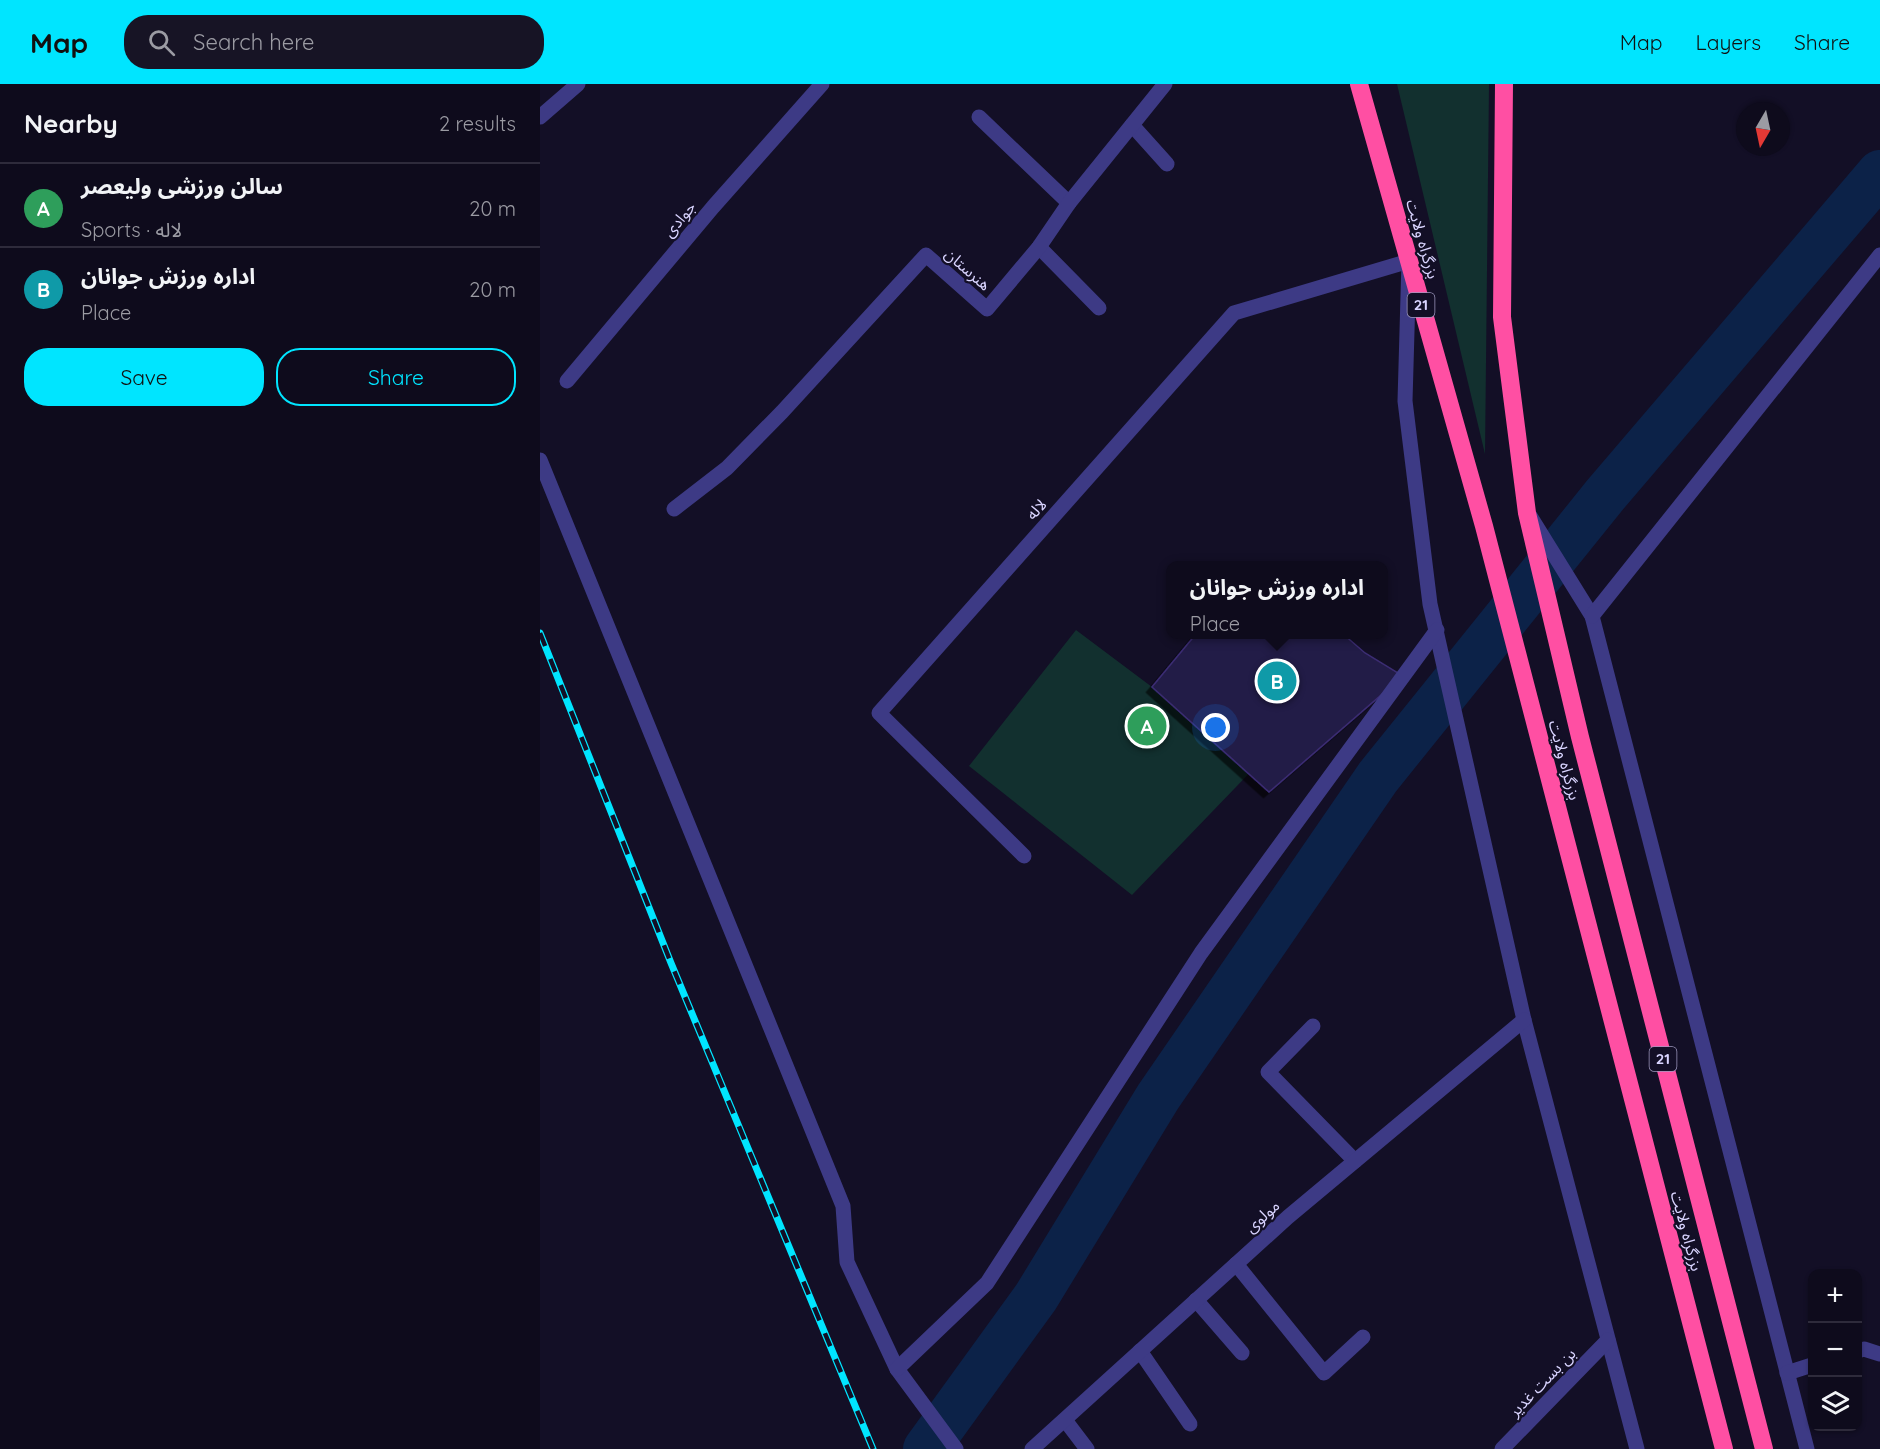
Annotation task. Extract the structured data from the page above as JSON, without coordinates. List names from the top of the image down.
{
  "streets": {
    "highway": ["بزرگراه ولایت", "21"],
    "street": [
      "جوادی",
      "هنرستان",
      "لاله",
      "مولوی",
      "بن بست غدیر"
    ]
  },
  "crossings": [
    ["بزرگراه ولایت", "لاله"]
  ],
  "north": "bottom",
  "page": {
    "header": "Map",
    "search": "Search here",
    "nav": ["Map", "Layers", "Share"],
    "heading": ["Nearby", "2 results"],
    "list": [
      {
        "mark": "A",
        "name": "سالن ورزشی ولیعصر",
        "note": "Sports · لاله",
        "value": "20 m"
      },
      {
        "mark": "B",
        "name": "اداره ورزش جوانان",
        "note": "Place",
        "value": "20 m"
      }
    ],
    "buttons": ["Save", "Share"],
    "popup": ["اداره ورزش جوانان", "Place"],
    "pins": ["B", "A"],
    "map_buttons": ["+", "−"]
  }
}
